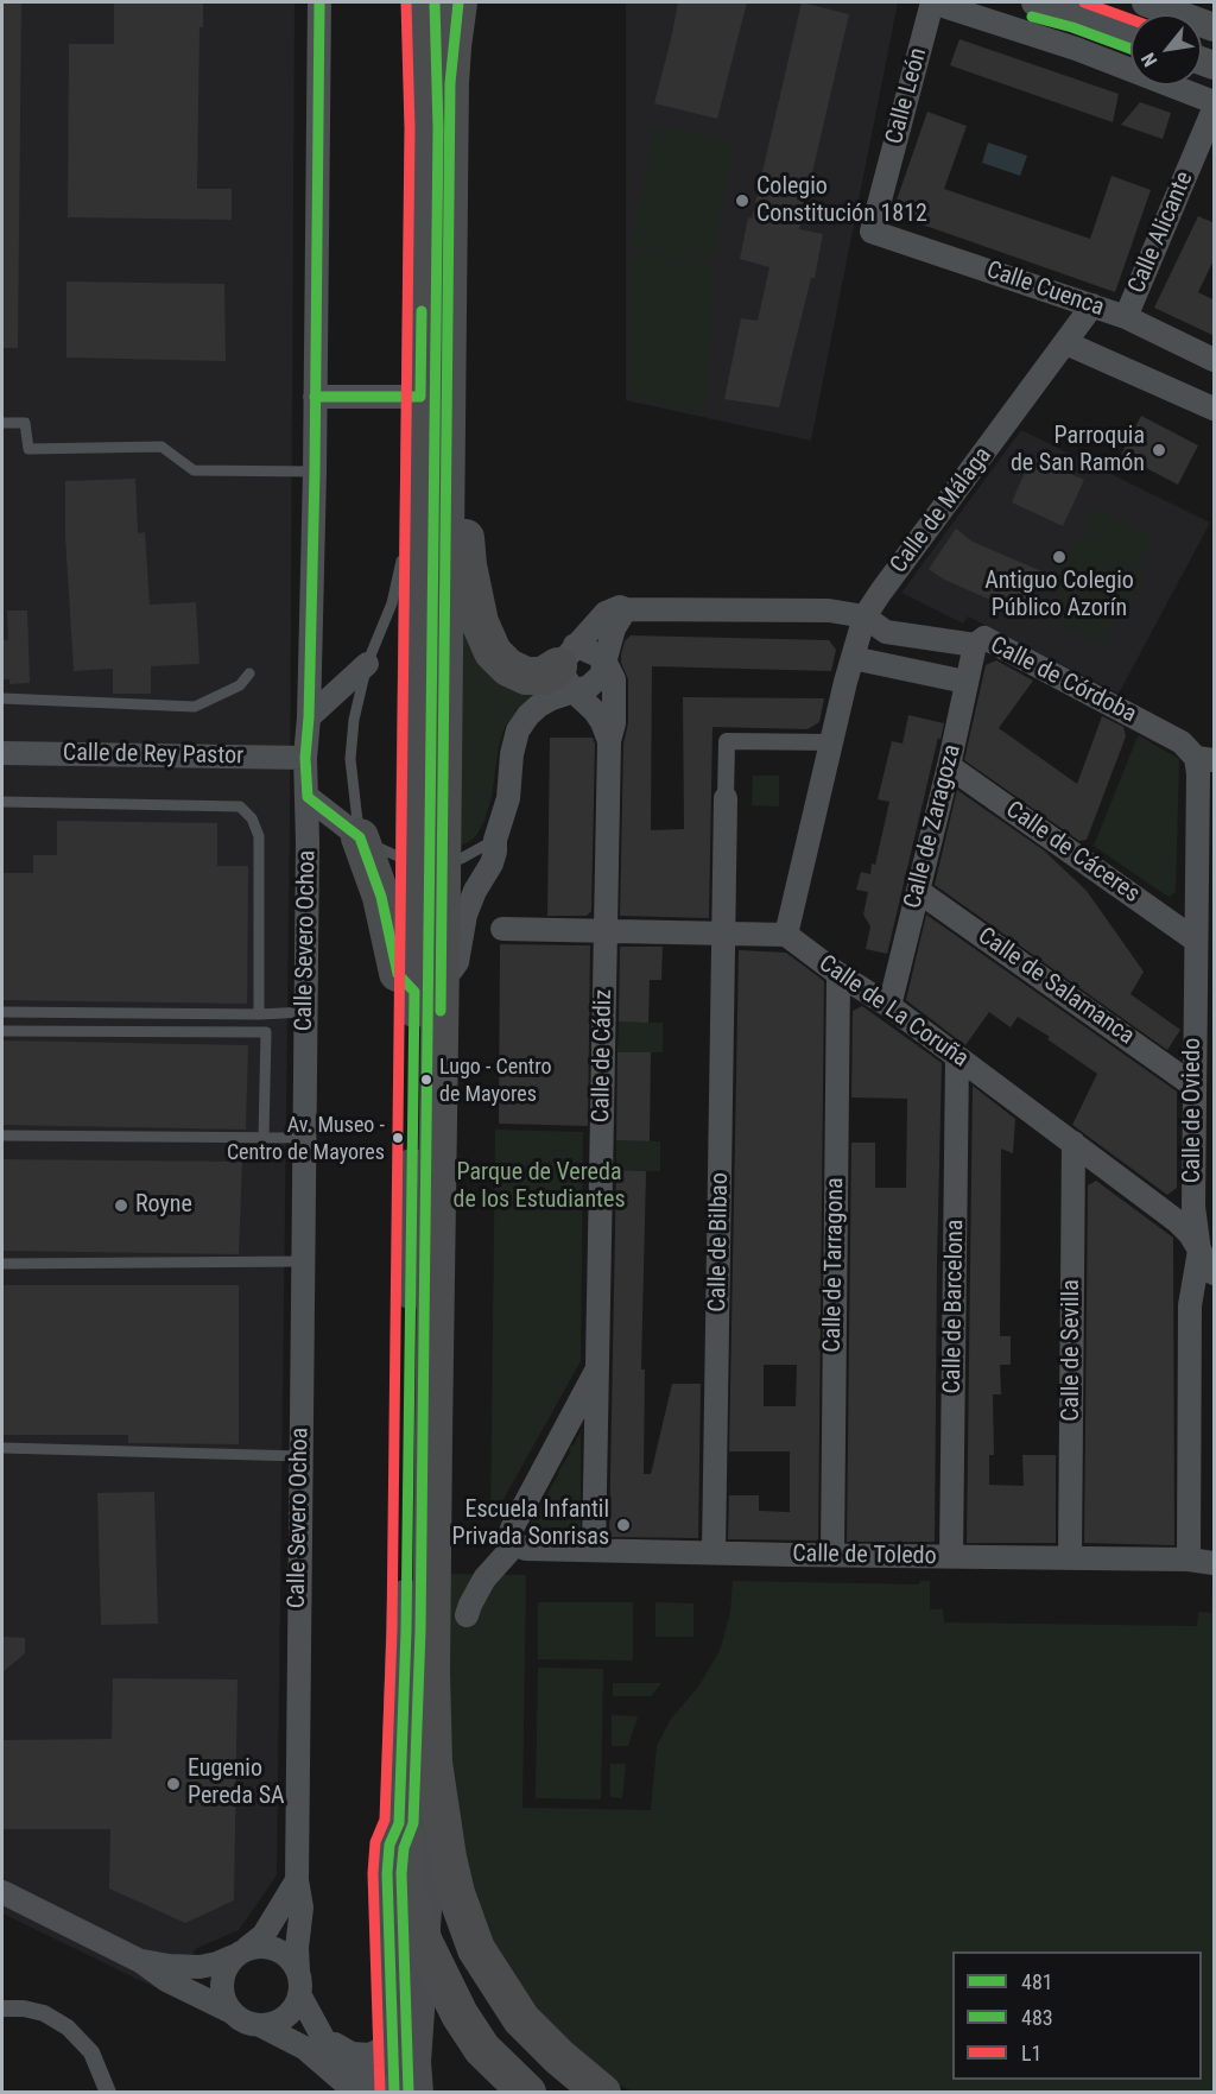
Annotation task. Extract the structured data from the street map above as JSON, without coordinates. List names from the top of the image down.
{
  "streets": {
    "street": [
      "Calle León",
      "Calle Alicante",
      "Calle Cuenca",
      "Calle de Málaga",
      "Calle de Córdoba",
      "Calle de Rey Pastor",
      "Calle de Zaragoza",
      "Calle de Cáceres",
      "Calle Severo Ochoa",
      "Calle de Salamanca",
      "Calle de La Coruña",
      "Calle de Cádiz",
      "Calle de Oviedo",
      "Calle de Bilbao",
      "Calle de Tarragona",
      "Calle de Barcelona",
      "Calle de Sevilla",
      "Calle de Toledo"
    ]
  },
  "crossings": [
    ["Calle León", "Calle Cuenca"],
    ["Calle Alicante", "Calle Cuenca"],
    ["Calle Cuenca", "Calle de Málaga"],
    ["Calle de Málaga", "Calle de Córdoba"],
    ["Calle de Málaga", "Calle de La Coruña"],
    ["Calle de Córdoba", "Calle de Zaragoza"],
    ["Calle de Córdoba", "Calle de Oviedo"],
    ["Calle de Rey Pastor", "Calle Severo Ochoa"],
    ["Calle de Zaragoza", "Calle de Cáceres"],
    ["Calle de Zaragoza", "Calle de Salamanca"],
    ["Calle de Zaragoza", "Calle de La Coruña"],
    ["Calle de Cáceres", "Calle de Oviedo"],
    ["Calle de Salamanca", "Calle de Oviedo"],
    ["Calle de La Coruña", "Calle de Oviedo"],
    ["Calle de La Coruña", "Calle de Tarragona"],
    ["Calle de La Coruña", "Calle de Barcelona"],
    ["Calle de La Coruña", "Calle de Sevilla"],
    ["Calle de Cádiz", "Calle de Toledo"],
    ["Calle de Oviedo", "Calle de Toledo"],
    ["Calle de Bilbao", "Calle de Toledo"],
    ["Calle de Tarragona", "Calle de Toledo"],
    ["Calle de Barcelona", "Calle de Toledo"],
    ["Calle de Sevilla", "Calle de Toledo"]
  ],
  "parks": ["Parque de Vereda de los Estudiantes"],
  "places": [
    "Colegio Constitución 1812",
    "Parroquia de San Ramón",
    "Antiguo Colegio Público Azorín",
    "Lugo - Centro de Mayores",
    "Av. Museo - Centro de Mayores",
    "Royne",
    "Escuela Infantil Privada Sonrisas",
    "Eugenio Pereda SA"
  ],
  "lines": ["transit line 481", "transit line 483", "transit line L1"],
  "legend": ["481", "483", "L1"],
  "north": "bottom left"
}
